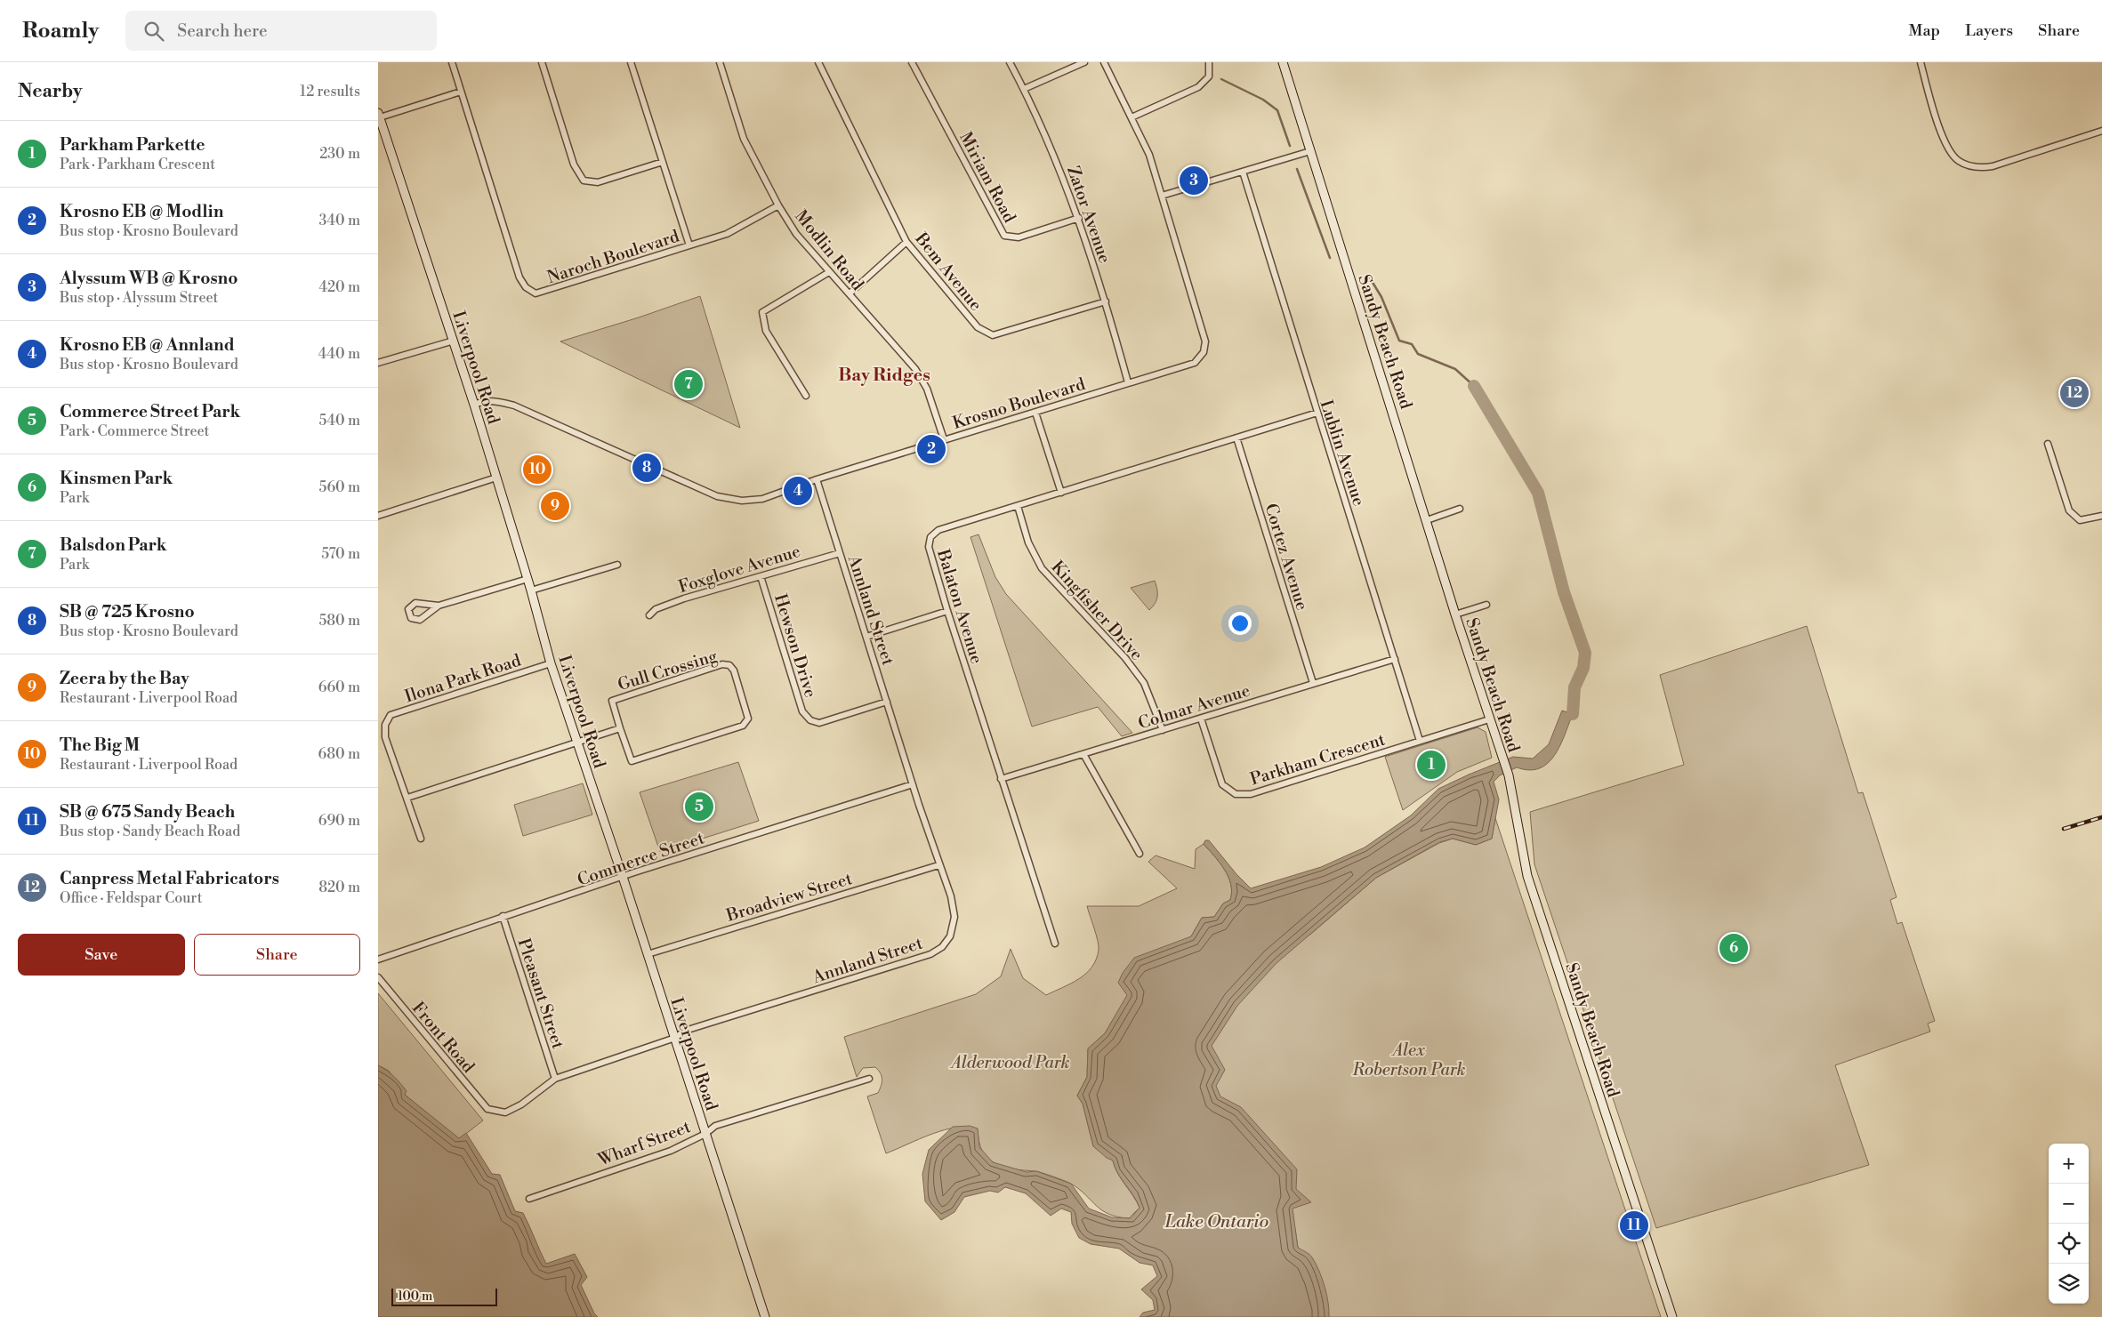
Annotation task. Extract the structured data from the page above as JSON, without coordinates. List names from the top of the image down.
{
  "streets": {
    "street": [
      "Miriam Road",
      "Zator Avenue",
      "Modlin Road",
      "Naroch Boulevard",
      "Bem Avenue",
      "Sandy Beach Road",
      "Liverpool Road",
      "Krosno Boulevard",
      "Lublin Avenue",
      "Cortez Avenue",
      "Foxglove Avenue",
      "Balaton Avenue",
      "Annland Street",
      "Kingfisher Drive",
      "Hewson Drive",
      "Gull Crossing",
      "Ilona Park Road",
      "Colmar Avenue",
      "Parkham Crescent",
      "Commerce Street",
      "Broadview Street",
      "Pleasant Street",
      "Front Road",
      "Wharf Street"
    ]
  },
  "crossings": [
    ["Miriam Road", "Zator Avenue"],
    ["Zator Avenue", "Bem Avenue"],
    ["Zator Avenue", "Krosno Boulevard"],
    ["Modlin Road", "Naroch Boulevard"],
    ["Modlin Road", "Krosno Boulevard"],
    ["Sandy Beach Road", "Parkham Crescent"],
    ["Liverpool Road", "Krosno Boulevard"],
    ["Liverpool Road", "Annland Street"],
    ["Liverpool Road", "Ilona Park Road"],
    ["Liverpool Road", "Commerce Street"],
    ["Liverpool Road", "Broadview Street"],
    ["Liverpool Road", "Wharf Street"],
    ["Krosno Boulevard", "Annland Street"],
    ["Lublin Avenue", "Balaton Avenue"],
    ["Lublin Avenue", "Colmar Avenue"],
    ["Lublin Avenue", "Parkham Crescent"],
    ["Cortez Avenue", "Balaton Avenue"],
    ["Cortez Avenue", "Colmar Avenue"],
    ["Foxglove Avenue", "Annland Street"],
    ["Foxglove Avenue", "Hewson Drive"],
    ["Balaton Avenue", "Kingfisher Drive"],
    ["Balaton Avenue", "Colmar Avenue"],
    ["Annland Street", "Hewson Drive"],
    ["Annland Street", "Commerce Street"],
    ["Annland Street", "Broadview Street"],
    ["Annland Street", "Pleasant Street"],
    ["Annland Street", "Front Road"],
    ["Kingfisher Drive", "Colmar Avenue"],
    ["Colmar Avenue", "Parkham Crescent"],
    ["Commerce Street", "Pleasant Street"]
  ],
  "districts": ["Bay Ridges"],
  "water": ["Lake Ontario"],
  "parks": ["Alex Robertson Park", "Alderwood Park"],
  "scale_bar": "100 m",
  "page": {
    "header": "Roamly",
    "search": "Search here",
    "nav": ["Map", "Layers", "Share"],
    "heading": ["Nearby", "12 results"],
    "list": [
      {
        "mark": "1",
        "name": "Parkham Parkette",
        "note": "Park · Parkham Crescent",
        "value": "230 m"
      },
      {
        "mark": "2",
        "name": "Krosno EB @ Modlin",
        "note": "Bus stop · Krosno Boulevard",
        "value": "340 m"
      },
      {
        "mark": "3",
        "name": "Alyssum WB @ Krosno",
        "note": "Bus stop · Alyssum Street",
        "value": "420 m"
      },
      {
        "mark": "4",
        "name": "Krosno EB @ Annland",
        "note": "Bus stop · Krosno Boulevard",
        "value": "440 m"
      },
      {
        "mark": "5",
        "name": "Commerce Street Park",
        "note": "Park · Commerce Street",
        "value": "540 m"
      },
      {
        "mark": "6",
        "name": "Kinsmen Park",
        "note": "Park",
        "value": "560 m"
      },
      {
        "mark": "7",
        "name": "Balsdon Park",
        "note": "Park",
        "value": "570 m"
      },
      {
        "mark": "8",
        "name": "SB @ 725 Krosno",
        "note": "Bus stop · Krosno Boulevard",
        "value": "580 m"
      },
      {
        "mark": "9",
        "name": "Zeera by the Bay",
        "note": "Restaurant · Liverpool Road",
        "value": "660 m"
      },
      {
        "mark": "10",
        "name": "The Big M",
        "note": "Restaurant · Liverpool Road",
        "value": "680 m"
      },
      {
        "mark": "11",
        "name": "SB @ 675 Sandy Beach",
        "note": "Bus stop · Sandy Beach Road",
        "value": "690 m"
      },
      {
        "mark": "12",
        "name": "Canpress Metal Fabricators",
        "note": "Office · Feldspar Court",
        "value": "820 m"
      }
    ],
    "pins": [
      "3",
      "7",
      "12",
      "2",
      "8",
      "10",
      "4",
      "9",
      "1",
      "5",
      "6",
      "11"
    ],
    "buttons": ["Save", "Share"],
    "map_buttons": ["+", "−"],
    "scale": "100 m"
  }
}
